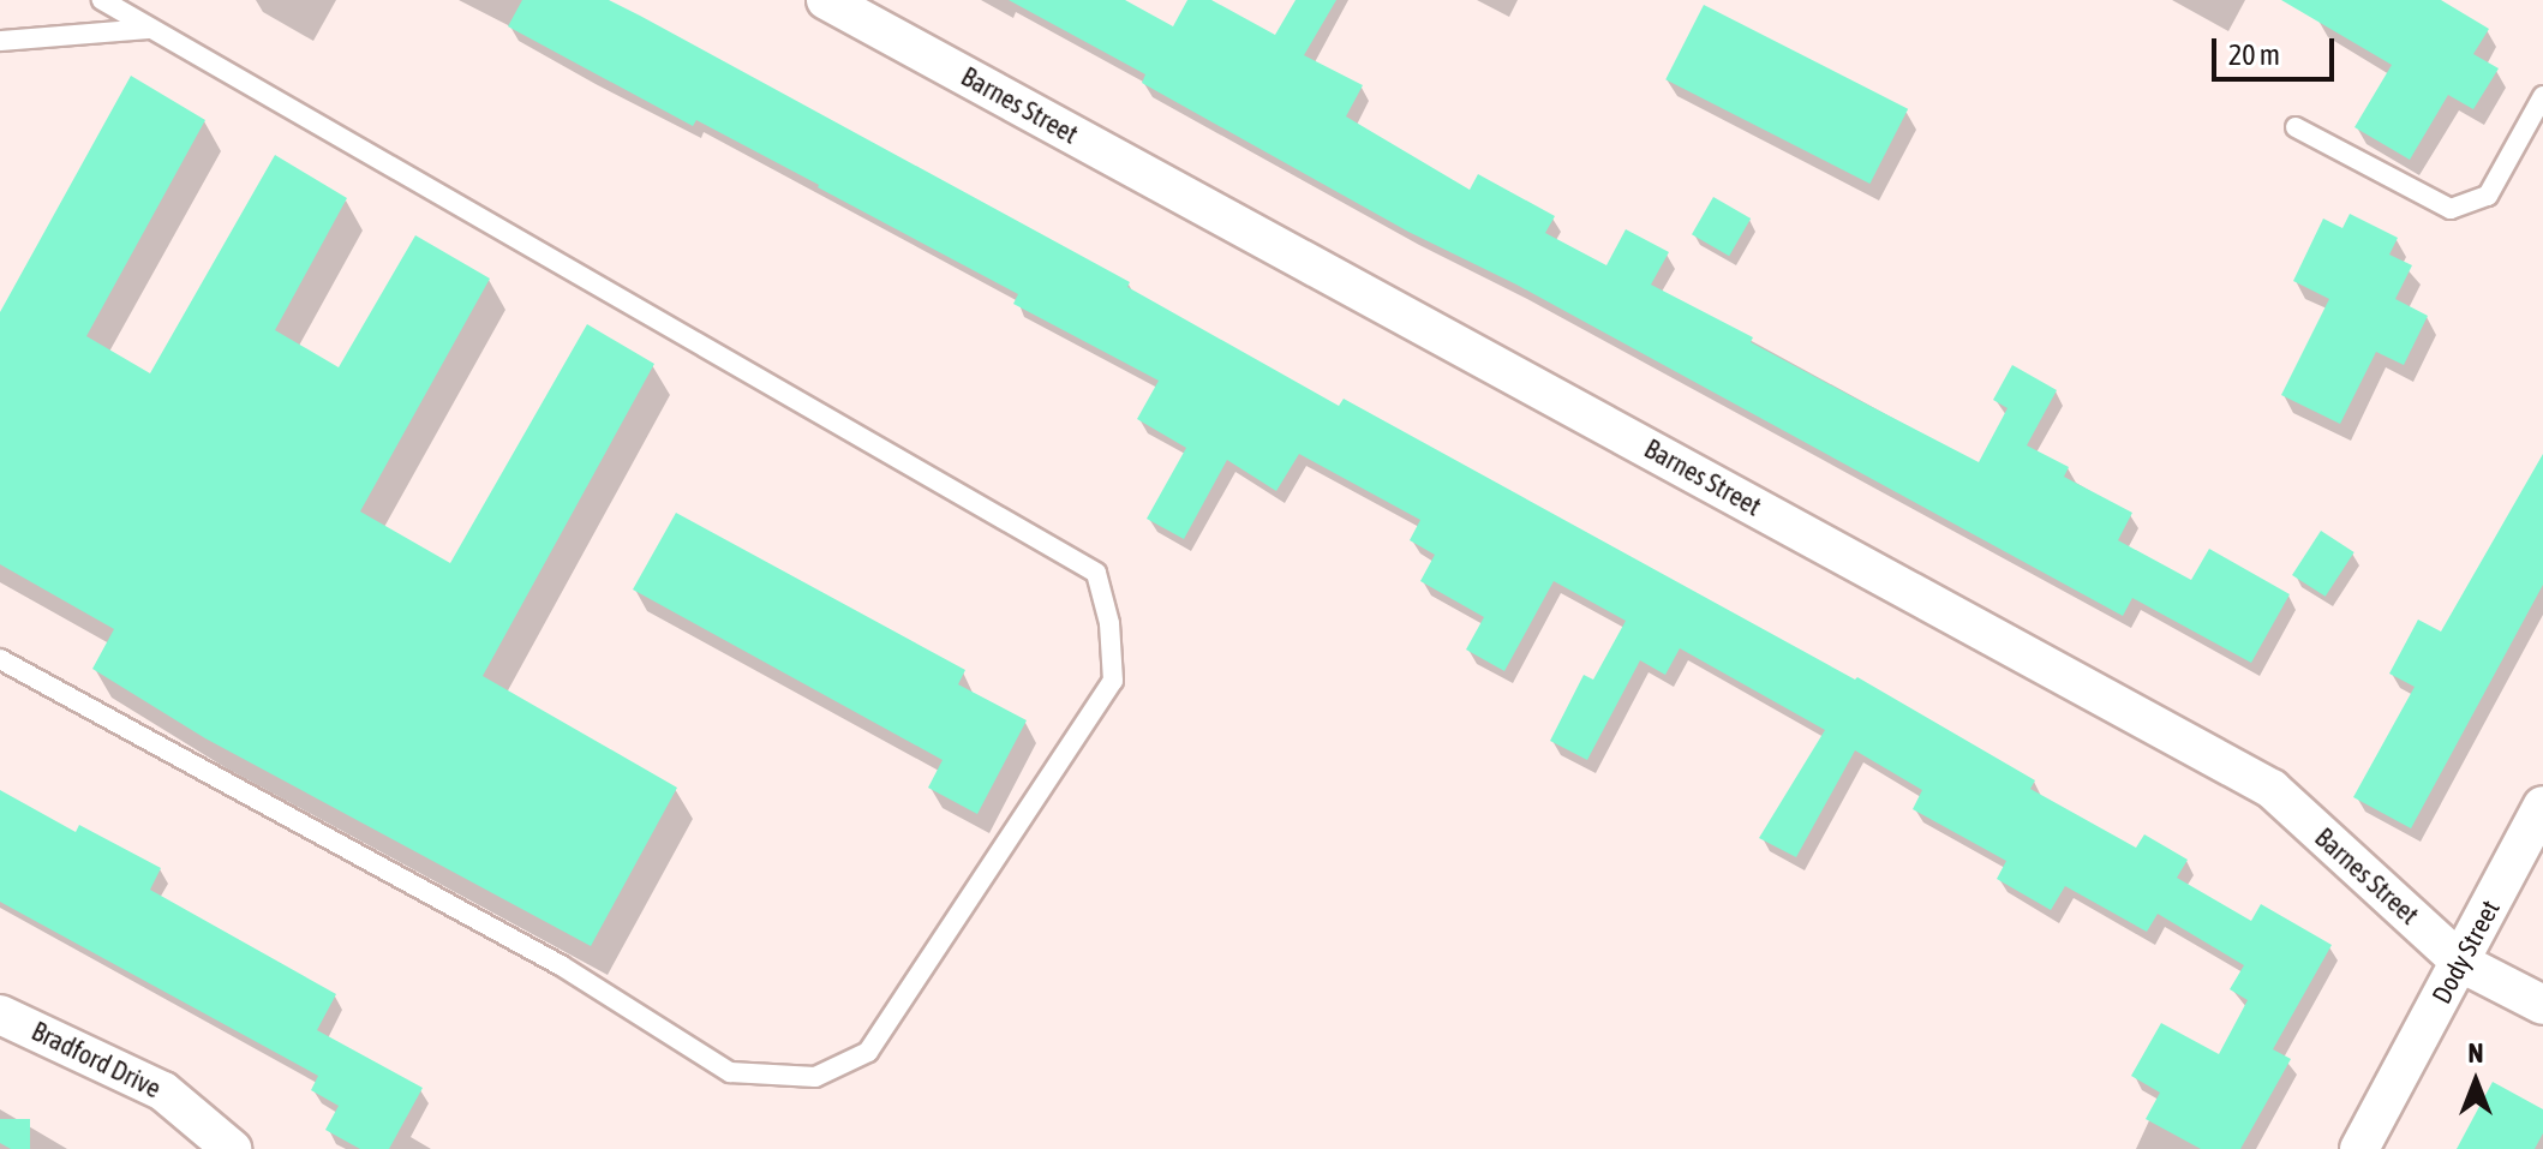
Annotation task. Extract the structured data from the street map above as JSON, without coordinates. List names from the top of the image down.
{
  "streets": {
    "street": ["Barnes Street", "Dody Street", "Bradford Drive"]
  },
  "crossings": [
    ["Barnes Street", "Dody Street"]
  ],
  "scale_bar": "20 m",
  "north": "top"
}
